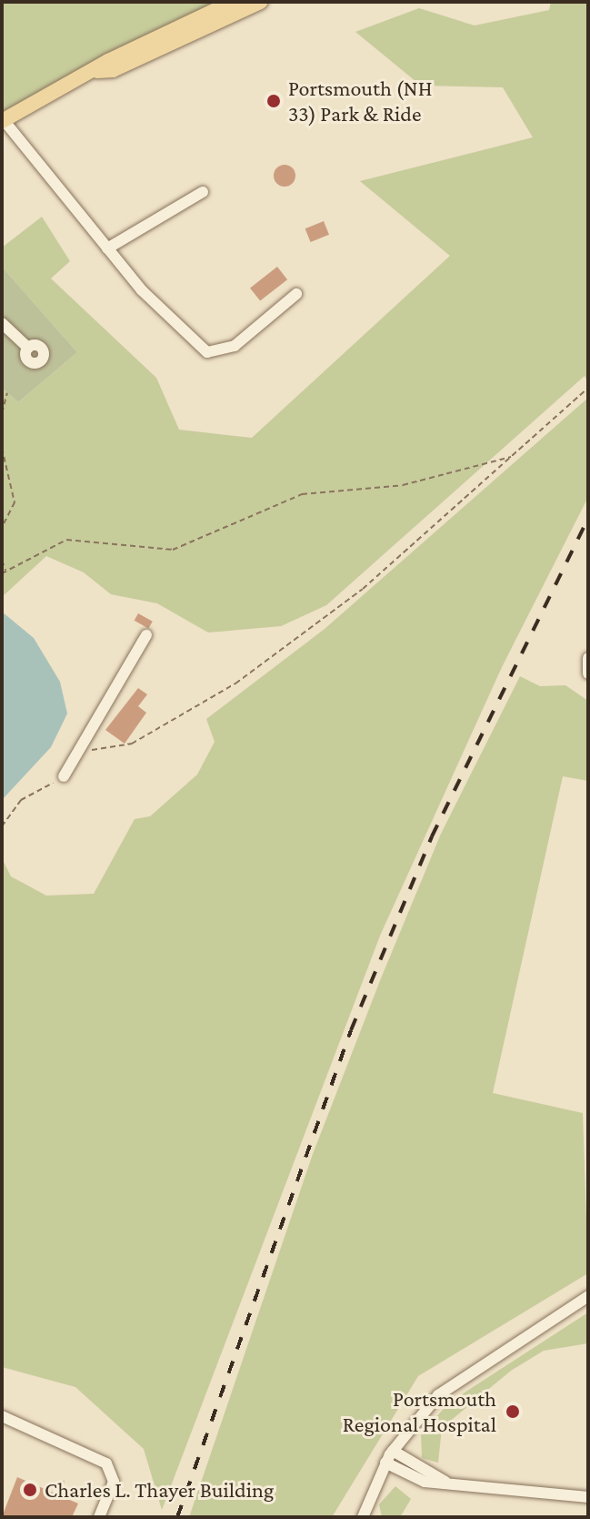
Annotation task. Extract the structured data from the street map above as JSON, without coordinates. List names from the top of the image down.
{
  "places": ["Portsmouth (NH 33) Park & Ride", "Portsmouth Regional Hospital", "Charles L. Thayer Building"]
}
